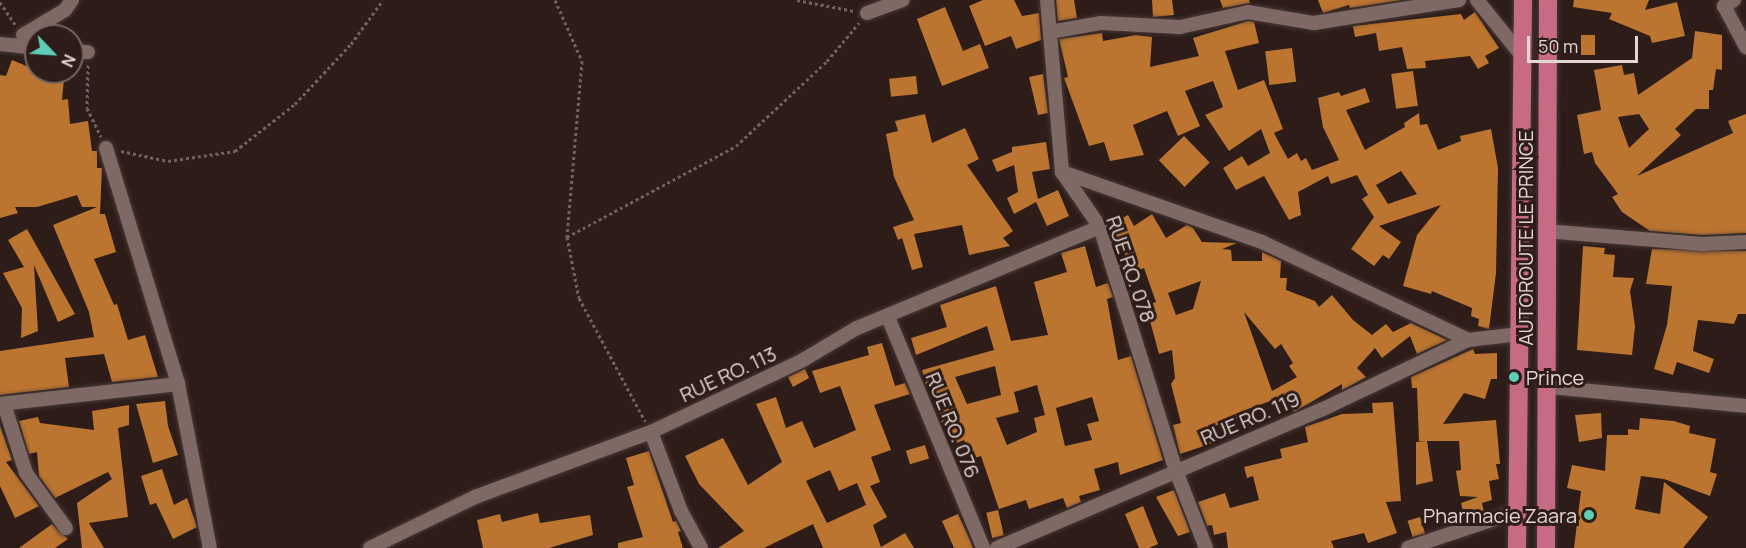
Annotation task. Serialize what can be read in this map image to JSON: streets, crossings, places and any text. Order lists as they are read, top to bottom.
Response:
{
  "streets": {
    "main road": ["AUTOROUTE LE PRINCE"],
    "street": [
      "RUE RO. 078",
      "RUE RO. 113",
      "RUE RO. 119",
      "RUE RO. 076"
    ]
  },
  "crossings": [
    ["AUTOROUTE LE PRINCE", "RUE RO. 119"],
    ["RUE RO. 078", "RUE RO. 113"],
    ["RUE RO. 078", "RUE RO. 119"],
    ["RUE RO. 113", "RUE RO. 076"]
  ],
  "places": ["Prince", "Pharmacie Zaara"],
  "scale_bar": "50 m",
  "north": "bottom right"
}
